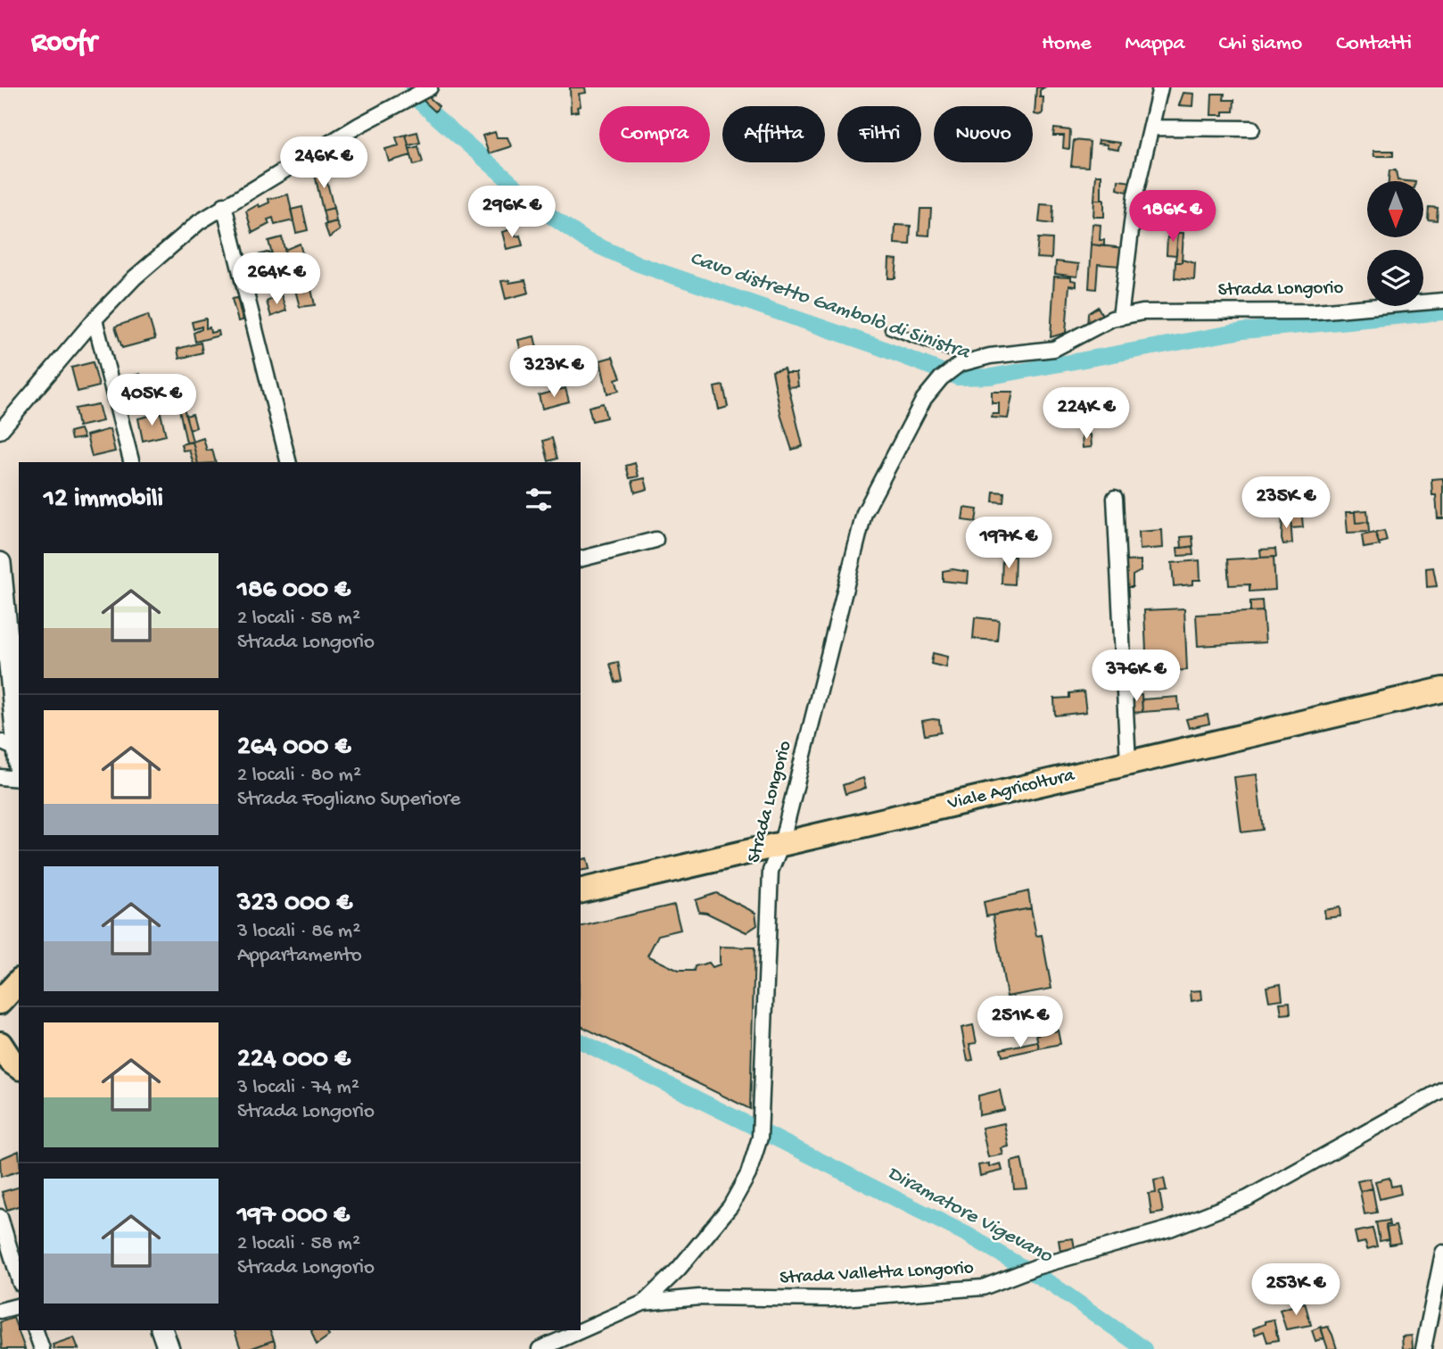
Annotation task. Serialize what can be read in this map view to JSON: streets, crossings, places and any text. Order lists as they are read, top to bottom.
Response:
{
  "streets": {
    "main road": ["Viale Agricoltura"],
    "street": ["Strada Longorio", "Strada Valletta Longorio"]
  },
  "crossings": [
    ["Strada Longorio", "Viale Agricoltura"],
    ["Strada Longorio", "Strada Valletta Longorio"]
  ],
  "water": ["Cavo distretto Gambolò di Sinistra", "Diramatore Vigevano"],
  "north": "bottom",
  "page": {
    "header": "Roofr",
    "nav": [
      "Home",
      "Mappa",
      "Chi siamo",
      "Contatti"
    ],
    "chip": [
      "Compra",
      "Affitta",
      "Filtri",
      "Nuovo"
    ],
    "price": [
      "246K €",
      "296K €",
      "186K €",
      "264K €",
      "323K €",
      "405K €",
      "224K €",
      "235K €",
      "197K €",
      "376K €",
      "251K €",
      "253K €"
    ],
    "heading": "12 immobili",
    "list": [
      {
        "name": "186 000 €",
        "note": "2 locali · 58 m² · Strada Longorio"
      },
      {
        "name": "264 000 €",
        "note": "2 locali · 80 m² · Strada Fogliano Superiore"
      },
      {
        "name": "323 000 €",
        "note": "3 locali · 86 m² · Appartamento"
      },
      {
        "name": "224 000 €",
        "note": "3 locali · 74 m² · Strada Longorio"
      },
      {
        "name": "197 000 €",
        "note": "2 locali · 58 m² · Strada Longorio"
      }
    ]
  }
}
